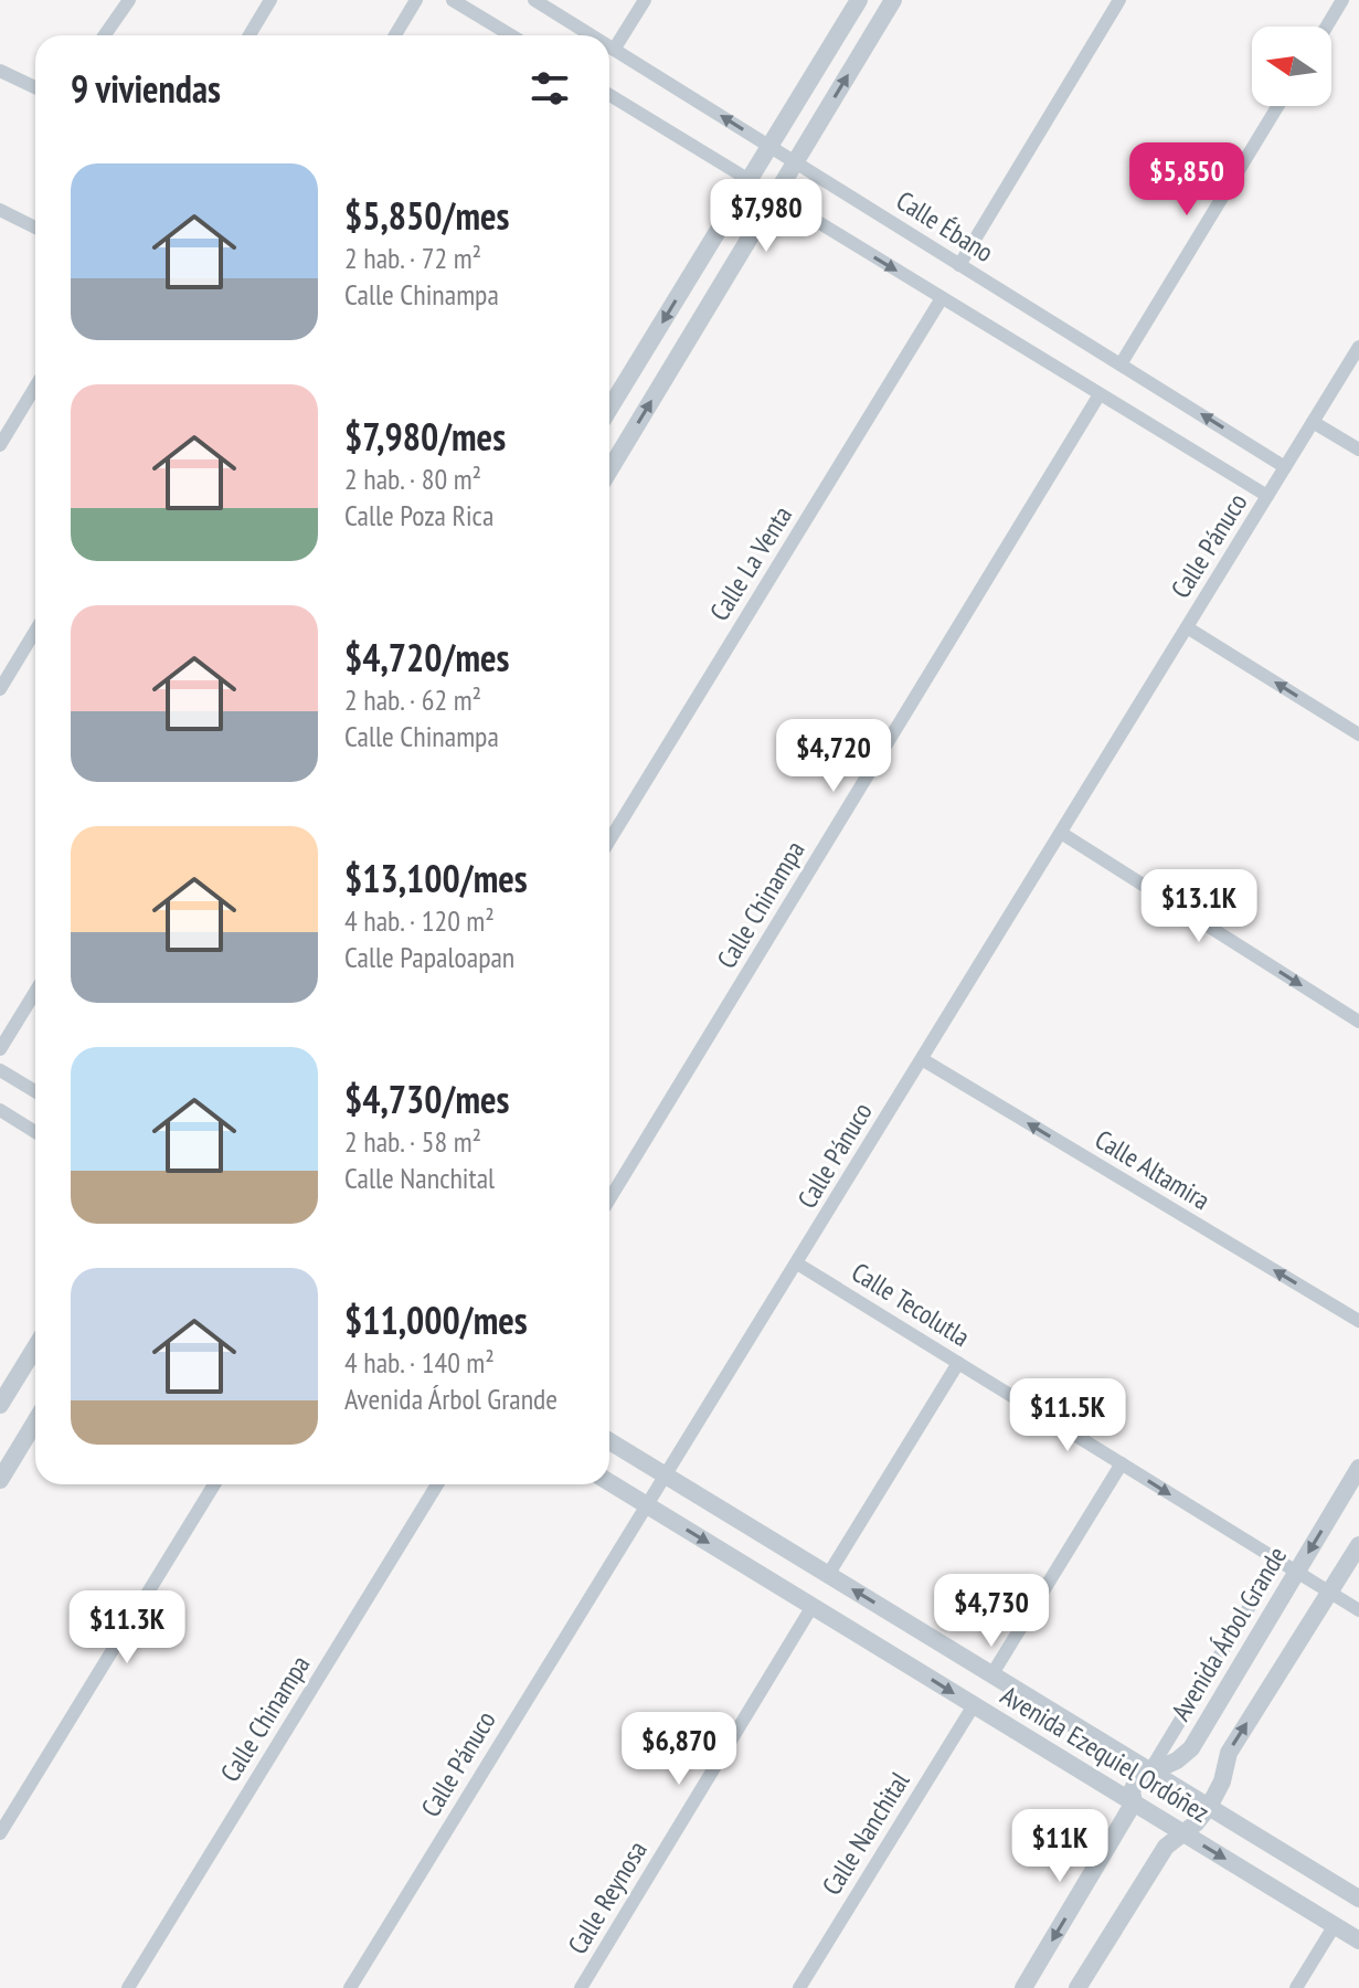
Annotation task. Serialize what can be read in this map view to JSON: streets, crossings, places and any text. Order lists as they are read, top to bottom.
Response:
{
  "streets": {
    "street": [
      "Calle Ébano",
      "Calle Pánuco",
      "Calle La Venta",
      "Calle Chinampa",
      "Calle Altamira",
      "Calle Tecolutla",
      "Avenida Árbol Grande",
      "Avenida Ezequiel Ordóñez",
      "Calle Nanchital",
      "Calle Reynosa"
    ]
  },
  "crossings": [
    ["Calle Ébano", "Calle Pánuco"],
    ["Calle Pánuco", "Calle Altamira"],
    ["Calle Pánuco", "Calle Tecolutla"],
    ["Calle Pánuco", "Avenida Ezequiel Ordóñez"],
    ["Calle Tecolutla", "Avenida Árbol Grande"],
    ["Avenida Árbol Grande", "Avenida Ezequiel Ordóñez"],
    ["Avenida Ezequiel Ordóñez", "Calle Nanchital"],
    ["Avenida Ezequiel Ordóñez", "Calle Reynosa"]
  ],
  "one_way": ["Calle Altamira"],
  "north": "left",
  "page": {
    "heading": "9 viviendas",
    "list": [
      {
        "name": "$5,850/mes",
        "note": "2 hab. · 72 m² · Calle Chinampa"
      },
      {
        "name": "$7,980/mes",
        "note": "2 hab. · 80 m² · Calle Poza Rica"
      },
      {
        "name": "$4,720/mes",
        "note": "2 hab. · 62 m² · Calle Chinampa"
      },
      {
        "name": "$13,100/mes",
        "note": "4 hab. · 120 m² · Calle Papaloapan"
      },
      {
        "name": "$4,730/mes",
        "note": "2 hab. · 58 m² · Calle Nanchital"
      },
      {
        "name": "$11,000/mes",
        "note": "4 hab. · 140 m² · Avenida Árbol Grande"
      }
    ],
    "price": [
      "$5,850",
      "$7,980",
      "$4,720",
      "$13.1K",
      "$11.5K",
      "$4,730",
      "$11.3K",
      "$6,870",
      "$11K"
    ]
  }
}
